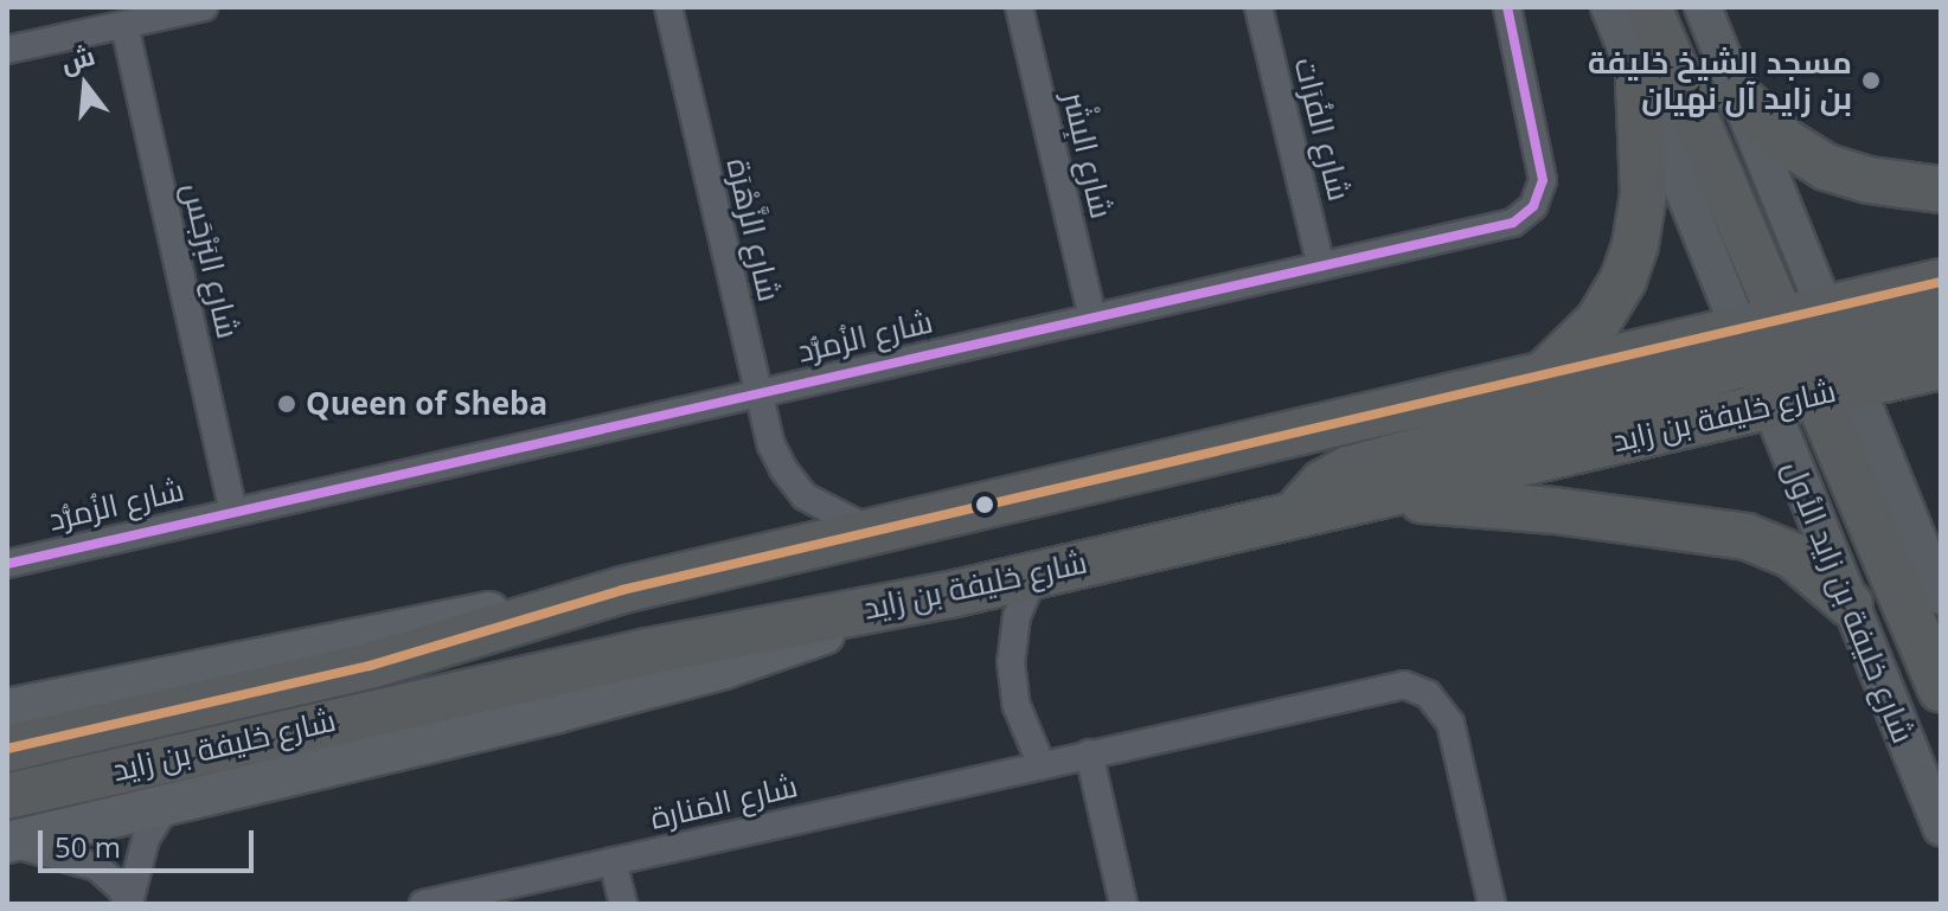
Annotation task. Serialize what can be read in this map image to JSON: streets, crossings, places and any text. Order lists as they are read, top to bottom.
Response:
{
  "streets": {
    "highway": ["شارع خليفة بن زايد"],
    "main road": ["شارع خليفة بن زايد الأول"],
    "street": [
      "شارع الفُرَات",
      "شارع البِشْر",
      "شارع الزَّهْرَة",
      "شارع البَرْجَس",
      "شارع الزُمرُّد",
      "شارع المَنارة"
    ]
  },
  "crossings": [
    ["شارع الفُرَات", "شارع الزُمرُّد"],
    ["شارع البِشْر", "شارع الزُمرُّد"],
    ["شارع الزَّهْرَة", "شارع الزُمرُّد"],
    ["شارع الزَّهْرَة", "شارع خليفة بن زايد"],
    ["شارع البَرْجَس", "شارع الزُمرُّد"],
    ["شارع خليفة بن زايد", "شارع خليفة بن زايد الأول"]
  ],
  "places": ["مسجد الشيخ خليفة بن زايد آل نهيان", "Queen of Sheba"],
  "scale_bar": "50 m",
  "north": "top"
}
